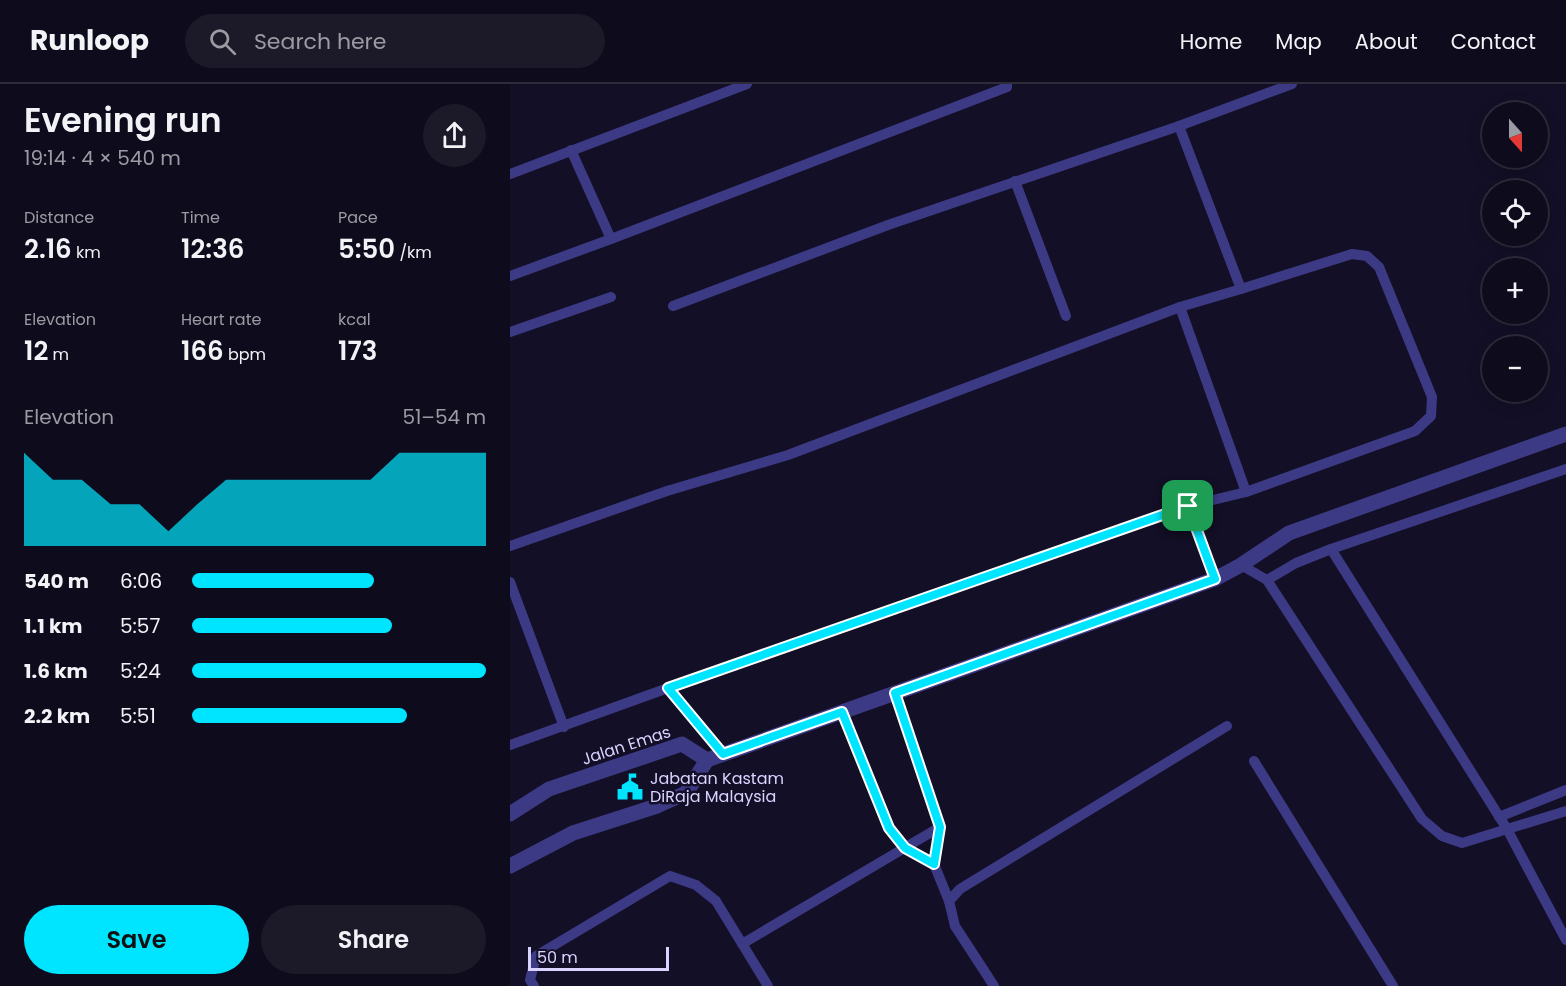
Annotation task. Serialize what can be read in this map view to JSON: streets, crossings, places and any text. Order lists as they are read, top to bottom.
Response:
{
  "streets": {
    "street": ["Jalan Emas"]
  },
  "places": {
    "public building": ["Jabatan Kastam DiRaja Malaysia"]
  },
  "scale_bar": "50 m",
  "north": "bottom",
  "page": {
    "header": "Runloop",
    "search": "Search here",
    "nav": [
      "Home",
      "Map",
      "About",
      "Contact"
    ],
    "heading": ["Evening run", "19:14 · 4 × 540 m"],
    "map_buttons": ["+", "−"],
    "stats": [
      ["Distance", "2.16 km"],
      ["Time", "12:36"],
      ["Pace", "5:50 /km"],
      ["Elevation", "12 m"],
      ["Heart rate", "166 bpm"],
      ["kcal", "173"]
    ],
    "chart": ["Elevation", "51–54 m"],
    "list": [
      {
        "name": "540 m",
        "note": "6:06"
      },
      {
        "name": "1.1 km",
        "note": "5:57"
      },
      {
        "name": "1.6 km",
        "note": "5:24"
      },
      {
        "name": "2.2 km",
        "note": "5:51"
      }
    ],
    "buttons": ["Save", "Share"],
    "scale": "50 m"
  }
}
